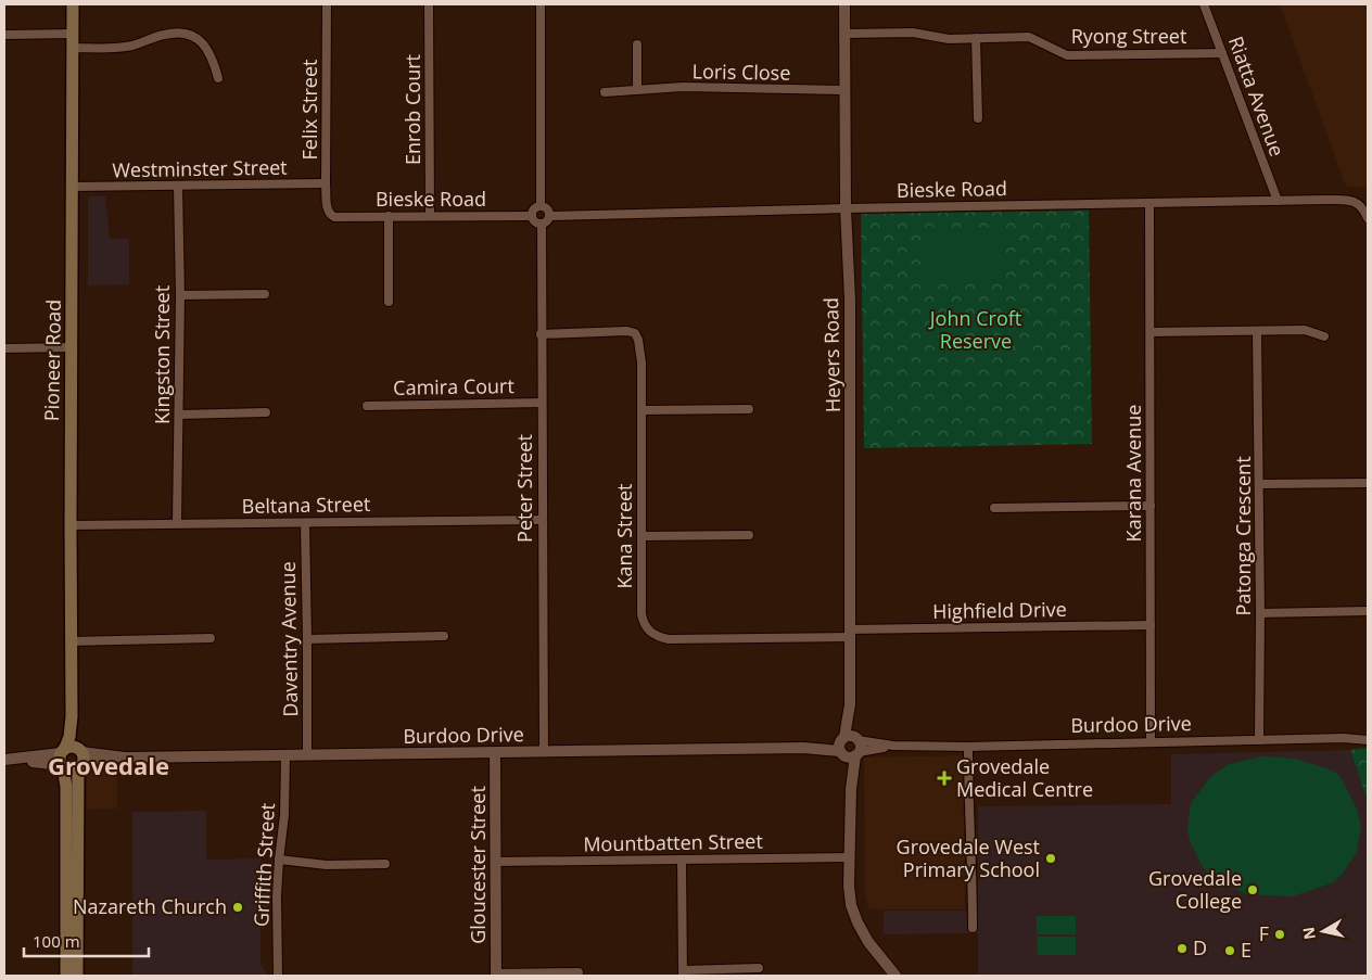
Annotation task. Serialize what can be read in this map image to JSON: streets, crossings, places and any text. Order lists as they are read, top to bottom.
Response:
{
  "streets": {
    "main road": ["Pioneer Road"],
    "street": [
      "Ryong Street",
      "Loris Close",
      "Riatta Avenue",
      "Felix Street",
      "Enrob Court",
      "Westminster Street",
      "Bieske Road",
      "Kingston Street",
      "Heyers Road",
      "Camira Court",
      "Karana Avenue",
      "Peter Street",
      "Beltana Street",
      "Kana Street",
      "Patonga Crescent",
      "Highfield Drive",
      "Daventry Avenue",
      "Burdoo Drive",
      "Mountbatten Street",
      "Griffith Street",
      "Gloucester Street"
    ]
  },
  "crossings": [
    ["Ryong Street", "Riatta Avenue"],
    ["Ryong Street", "Heyers Road"],
    ["Loris Close", "Heyers Road"],
    ["Riatta Avenue", "Bieske Road"],
    ["Felix Street", "Westminster Street"],
    ["Felix Street", "Bieske Road"],
    ["Enrob Court", "Bieske Road"],
    ["Westminster Street", "Kingston Street"],
    ["Westminster Street", "Pioneer Road"],
    ["Bieske Road", "Heyers Road"],
    ["Bieske Road", "Karana Avenue"],
    ["Bieske Road", "Peter Street"],
    ["Kingston Street", "Beltana Street"],
    ["Heyers Road", "Kana Street"],
    ["Heyers Road", "Highfield Drive"],
    ["Heyers Road", "Burdoo Drive"],
    ["Heyers Road", "Mountbatten Street"],
    ["Pioneer Road", "Beltana Street"],
    ["Pioneer Road", "Burdoo Drive"],
    ["Camira Court", "Peter Street"],
    ["Karana Avenue", "Highfield Drive"],
    ["Karana Avenue", "Burdoo Drive"],
    ["Peter Street", "Beltana Street"],
    ["Peter Street", "Kana Street"],
    ["Peter Street", "Burdoo Drive"],
    ["Beltana Street", "Daventry Avenue"],
    ["Kana Street", "Highfield Drive"],
    ["Patonga Crescent", "Burdoo Drive"],
    ["Daventry Avenue", "Burdoo Drive"],
    ["Burdoo Drive", "Griffith Street"],
    ["Burdoo Drive", "Gloucester Street"],
    ["Mountbatten Street", "Gloucester Street"]
  ],
  "districts": ["Grovedale"],
  "parks": ["John Croft Reserve"],
  "places": {
    "health": ["Grovedale Medical Centre"],
    "other": [
      "Grovedale West Primary School",
      "Grovedale College",
      "Nazareth Church",
      "F",
      "D",
      "E"
    ]
  },
  "scale_bar": "100 m",
  "north": "left"
}
